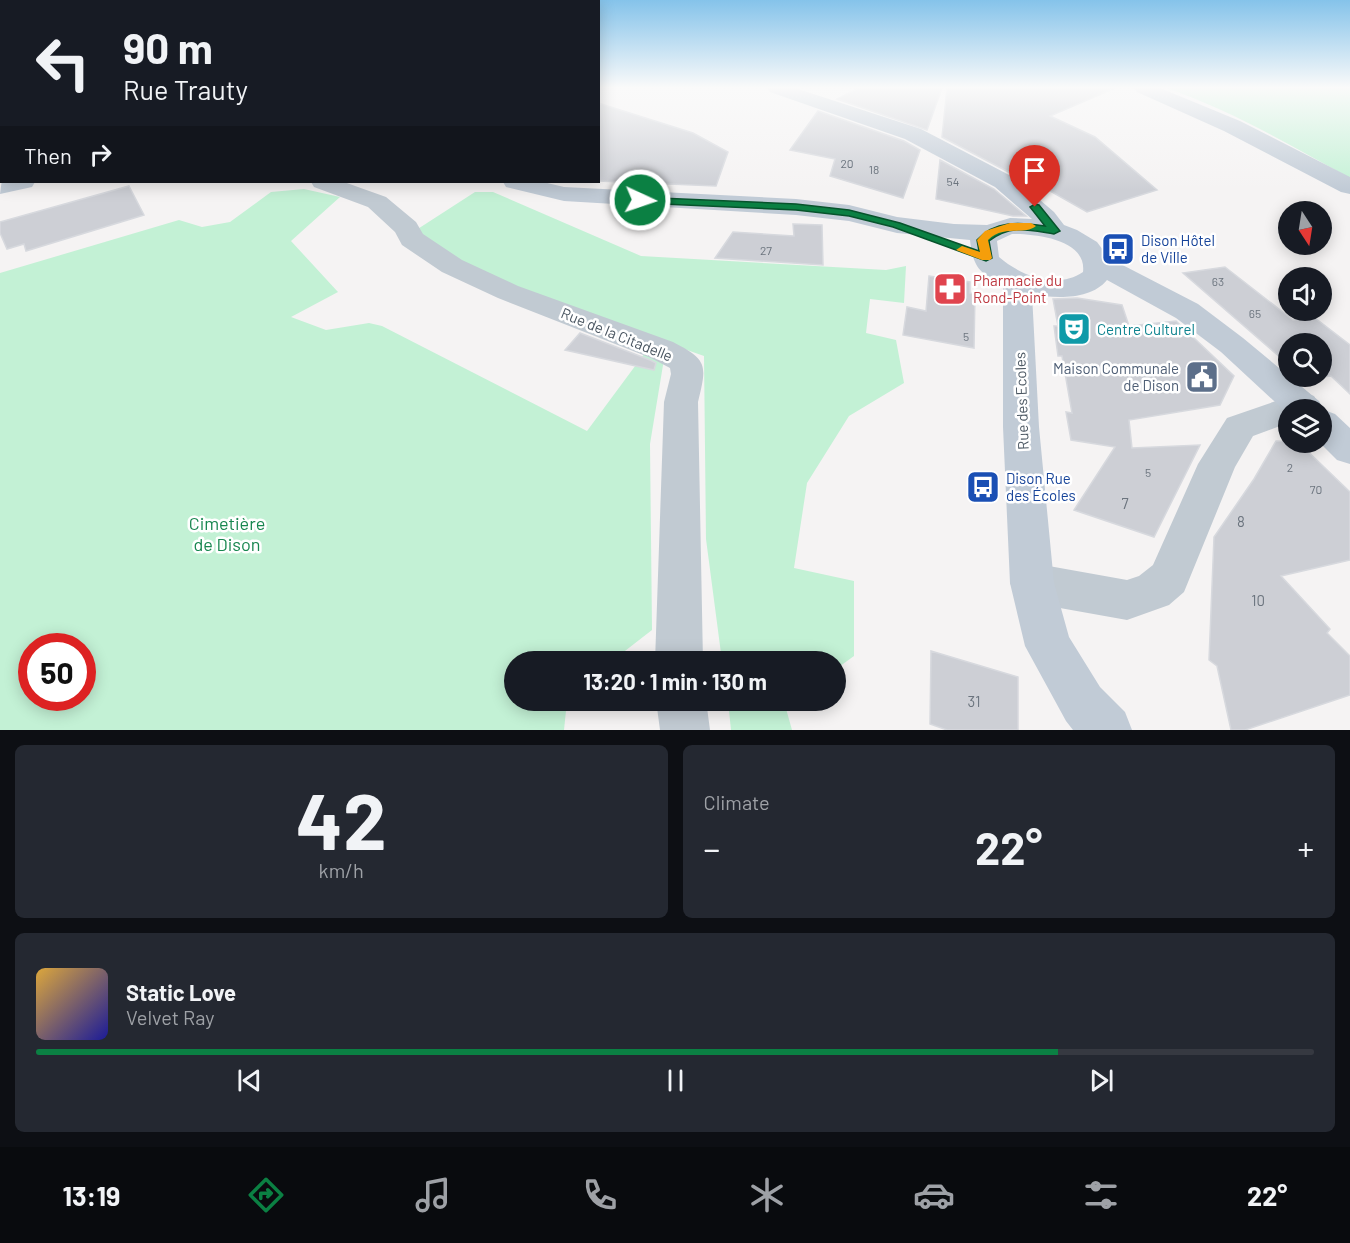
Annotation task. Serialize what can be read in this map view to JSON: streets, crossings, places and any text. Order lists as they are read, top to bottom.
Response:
{
  "streets": {
    "main road": ["Rue des Ecoles"],
    "street": ["Rue de la Citadelle"]
  },
  "parks": ["Cimetière de Dison"],
  "places": {
    "bus stop": ["Dison Hôtel de Ville", "Dison Rue des Écoles"],
    "pharmacy": ["Pharmacie du Rond-Point"],
    "theatre": ["Centre Culturel"],
    "public building": ["Maison Communale de Dison"]
  },
  "house_numbers": [
    "20",
    "18",
    "54",
    "27",
    "63",
    "65",
    "5",
    "2",
    "5",
    "70",
    "7",
    "8",
    "10",
    "31"
  ],
  "north": "bottom",
  "page": {
    "turn": ["90 m", "Rue Trauty"],
    "then": "Then",
    "limit": "50",
    "trip": "13:20 · 1 min · 130 m",
    "tile": [
      ["42", "km/h"],
      "Climate"
    ],
    "heat": ["−", "22°", "+"],
    "song": ["Static Love", "Velvet Ray"],
    "tabs": ["13:19", "22°"]
  }
}
